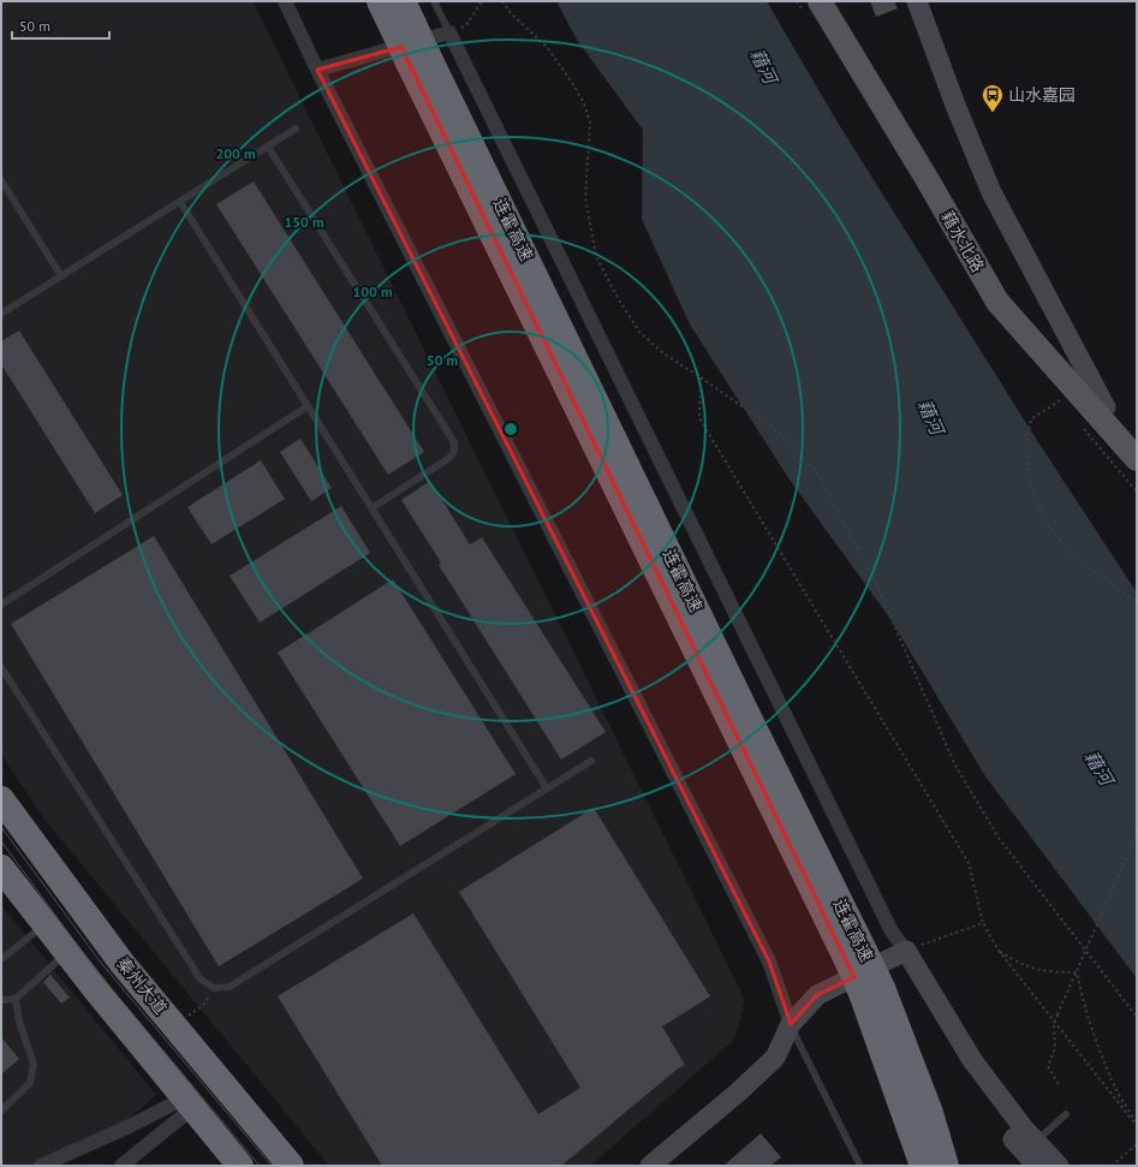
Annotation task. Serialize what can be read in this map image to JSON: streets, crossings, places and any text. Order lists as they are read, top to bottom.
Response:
{
  "streets": {
    "highway": ["连霍高速", "秦州大道"],
    "main road": ["藉水北路"]
  },
  "water": ["藉河"],
  "places": {
    "bus stop": ["山水嘉园"]
  },
  "scale_bar": "50 m",
  "rings": [
    "200 m",
    "150 m",
    "100 m",
    "50 m"
  ]
}
